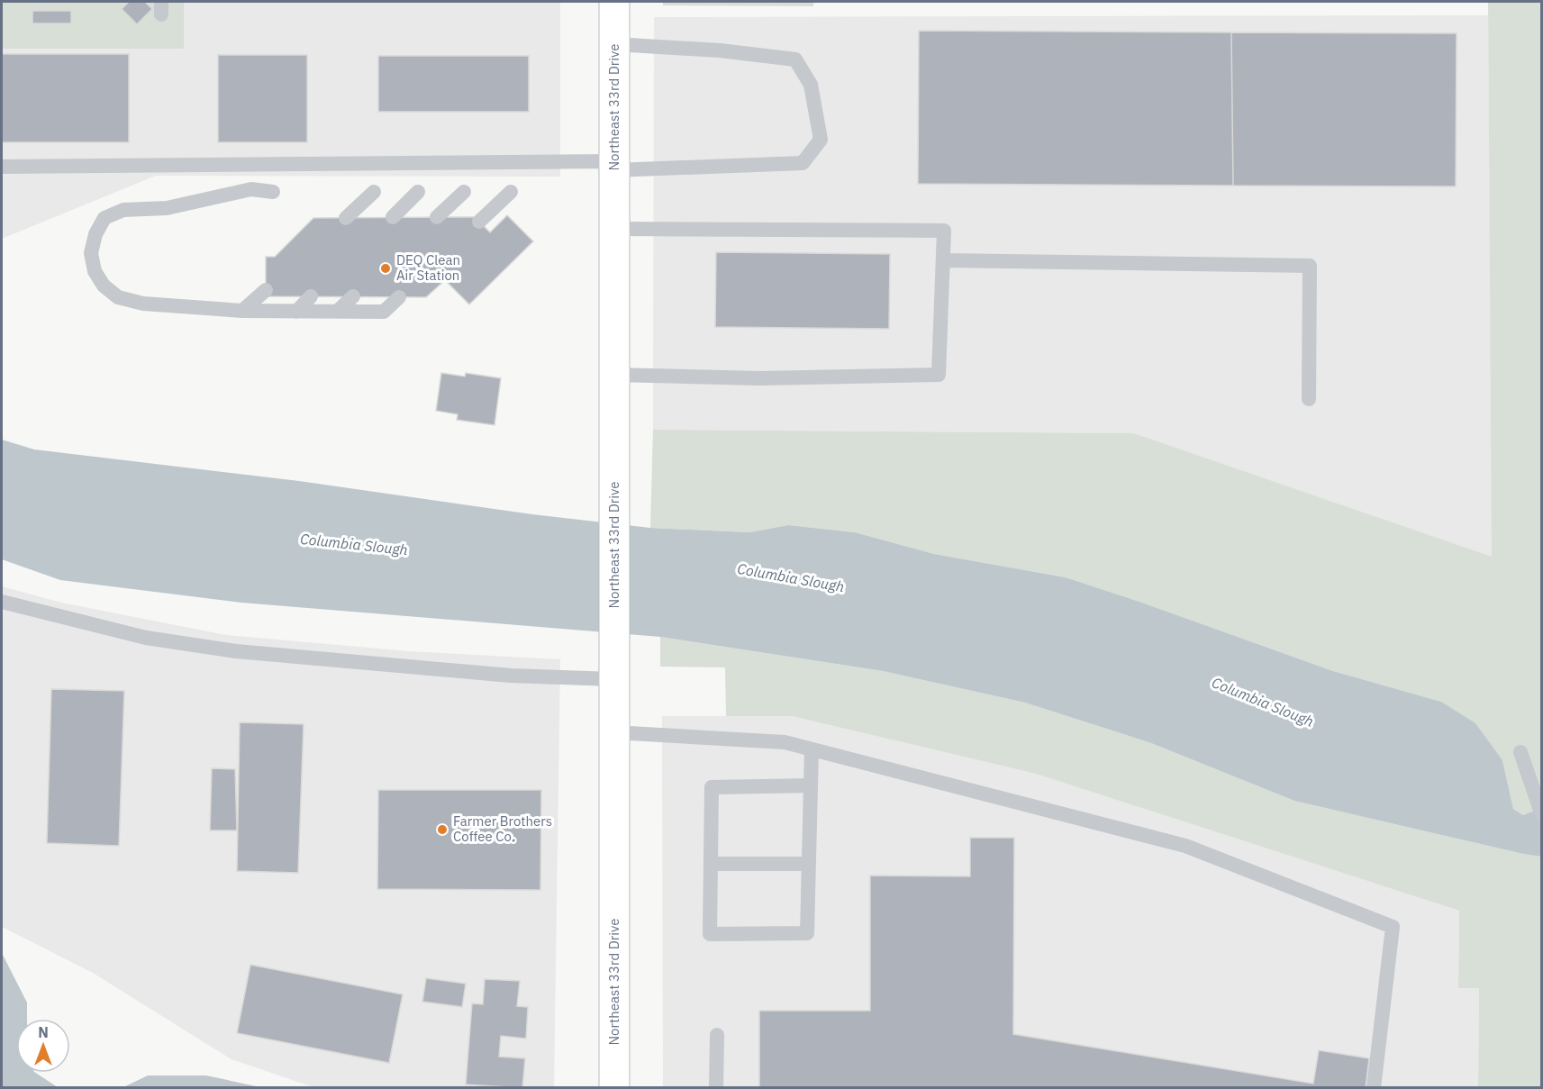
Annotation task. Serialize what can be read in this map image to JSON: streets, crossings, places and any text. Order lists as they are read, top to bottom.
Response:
{
  "streets": {
    "main road": ["Northeast 33rd Drive"]
  },
  "water": ["Columbia Slough"],
  "places": ["DEQ Clean Air Station", "Farmer Brothers Coffee Co."],
  "north": "top"
}
